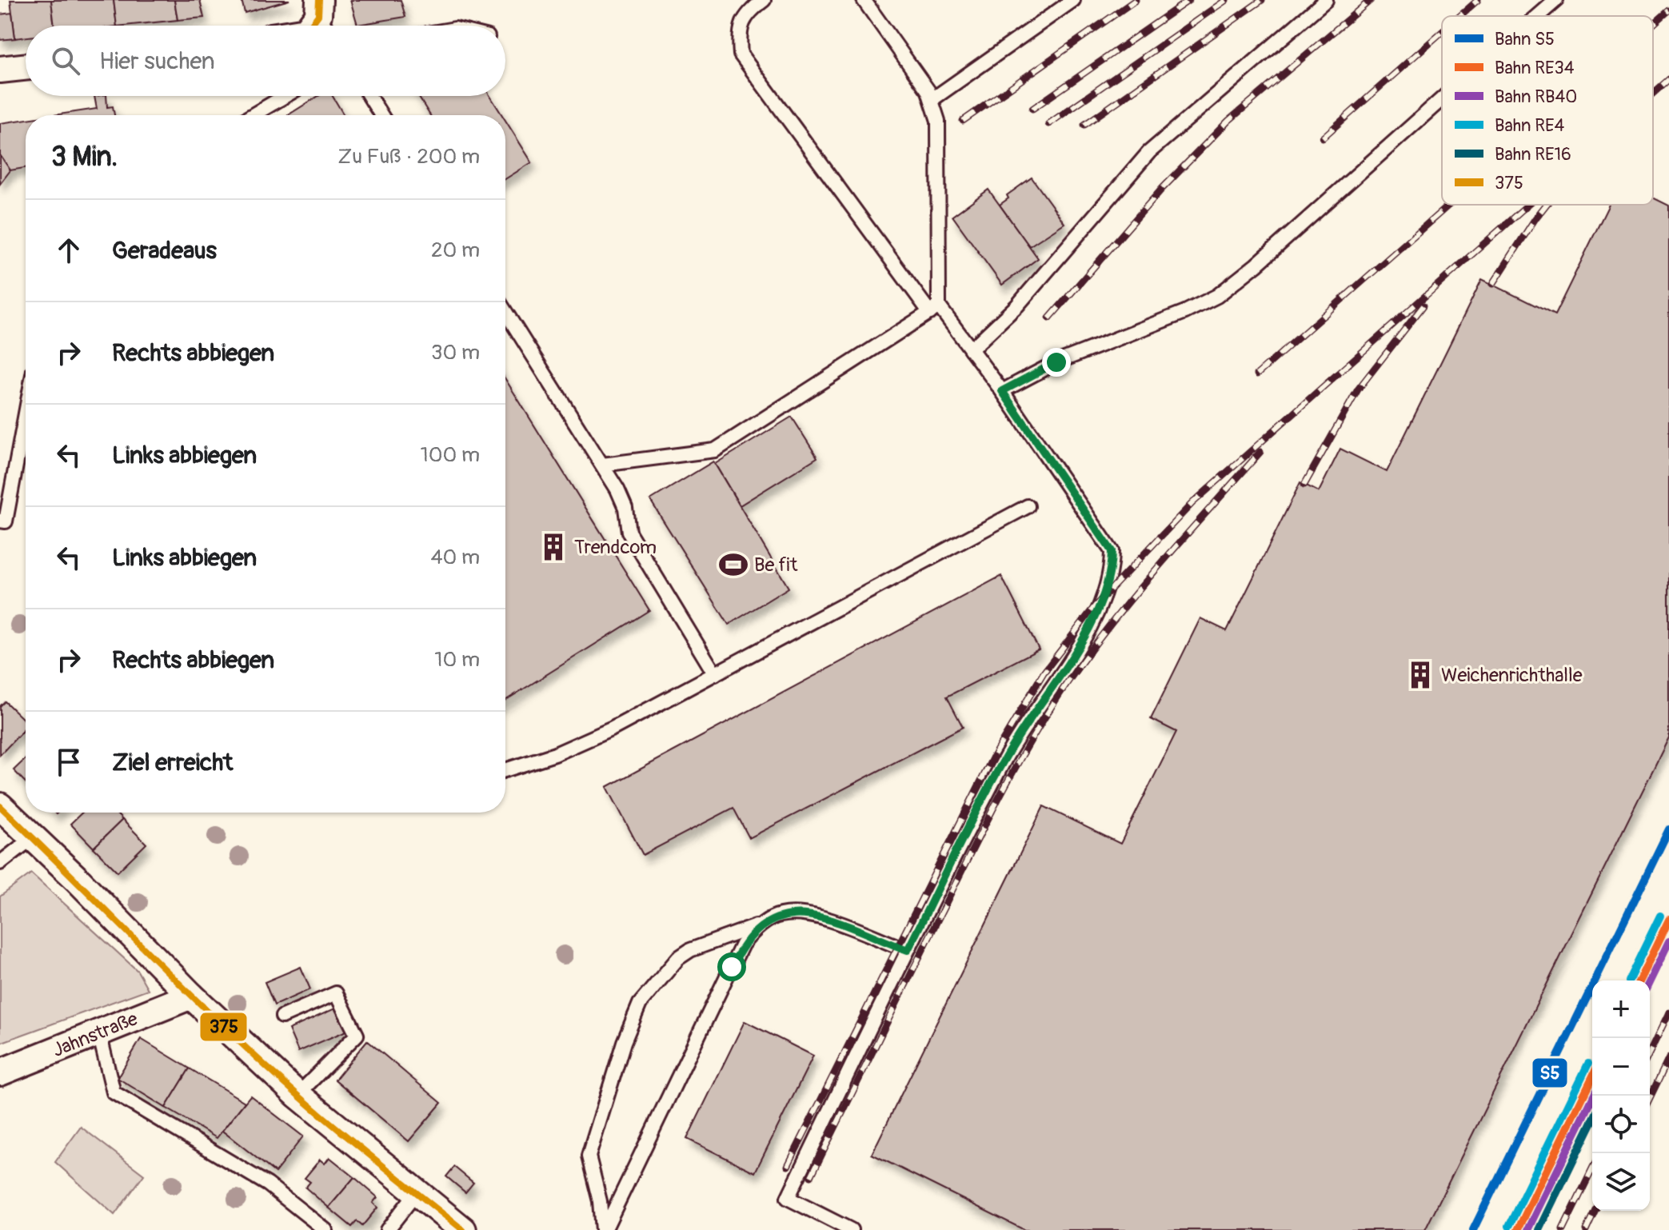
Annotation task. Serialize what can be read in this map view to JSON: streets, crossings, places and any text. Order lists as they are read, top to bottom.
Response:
{
  "streets": {
    "street": ["Jahnstraße"]
  },
  "places": {
    "building": ["Trendcom", "Weichenrichthalle"],
    "sports": ["Be fit"]
  },
  "lines": [
    "transit line 375",
    "rail line S5",
    "rail line RE4",
    "rail line RE34",
    "rail line RB40",
    "rail line RE16"
  ],
  "legend": [
    "Bahn S5",
    "Bahn RE34",
    "Bahn RB40",
    "Bahn RE4",
    "Bahn RE16",
    "375"
  ],
  "page": {
    "search": "Hier suchen",
    "heading": ["3 Min.", "Zu Fuß · 200 m"],
    "list": [
      ["Geradeaus", "20 m"],
      ["Rechts abbiegen", "30 m"],
      ["Links abbiegen", "100 m"],
      ["Links abbiegen", "40 m"],
      ["Rechts abbiegen", "10 m"],
      "Ziel erreicht"
    ],
    "map_buttons": ["+", "−"]
  }
}
